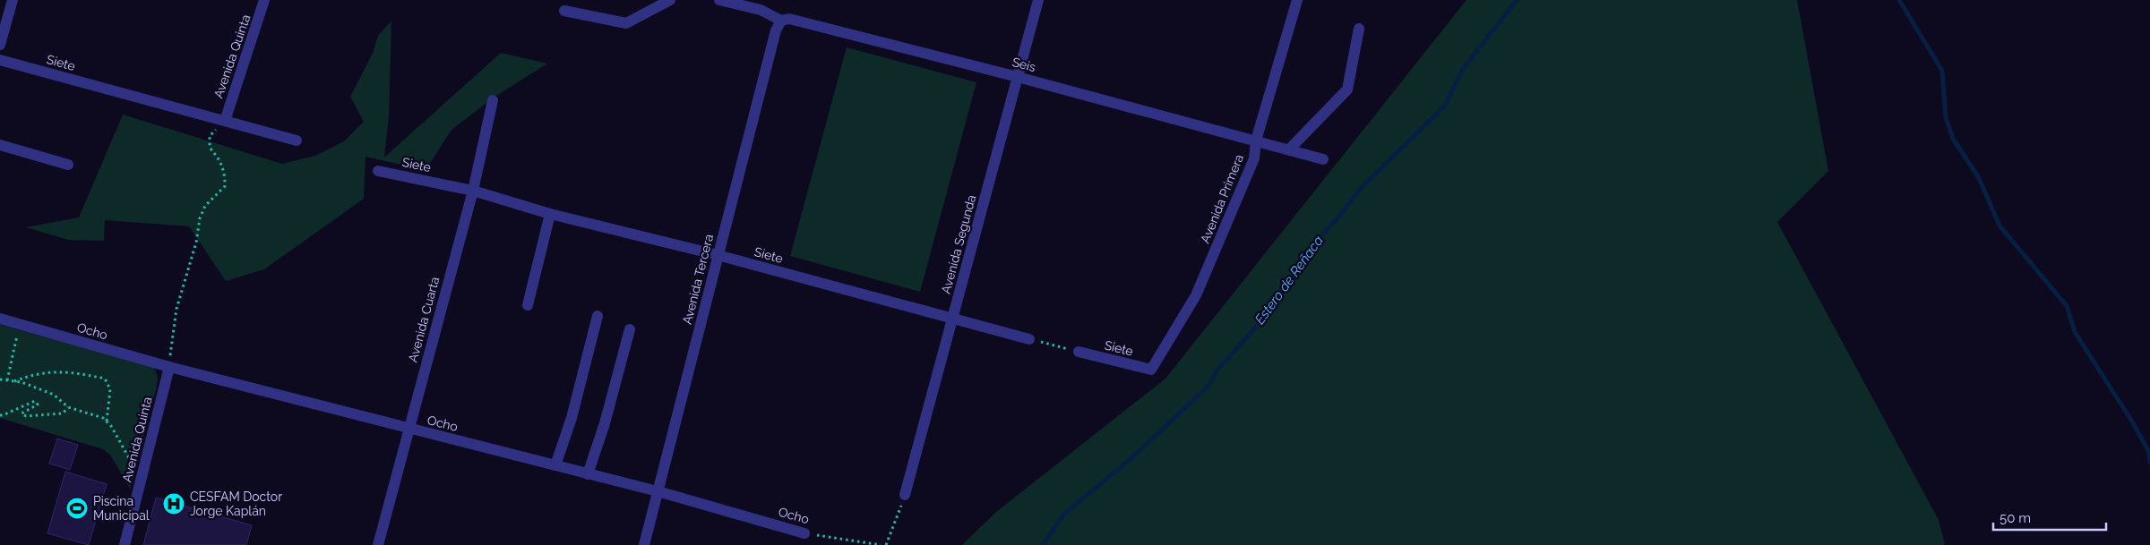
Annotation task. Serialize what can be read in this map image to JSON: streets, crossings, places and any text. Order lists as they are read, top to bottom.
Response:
{
  "streets": {
    "street": [
      "Avenida Quinta",
      "Siete",
      "Seis",
      "Avenida Primera",
      "Avenida Segunda",
      "Avenida Tercera",
      "Avenida Cuarta",
      "Ocho"
    ]
  },
  "crossings": [
    ["Avenida Quinta", "Siete"],
    ["Avenida Quinta", "Ocho"],
    ["Siete", "Avenida Primera"],
    ["Siete", "Avenida Segunda"],
    ["Siete", "Avenida Tercera"],
    ["Siete", "Avenida Cuarta"],
    ["Seis", "Avenida Primera"],
    ["Seis", "Avenida Segunda"],
    ["Seis", "Avenida Tercera"],
    ["Avenida Tercera", "Ocho"],
    ["Avenida Cuarta", "Ocho"]
  ],
  "water": ["Estero de Reñaca"],
  "places": {
    "hospital": ["CESFAM Doctor Jorge Kaplán"],
    "sports": ["Piscina Municipal"]
  },
  "scale_bar": "50 m"
}
